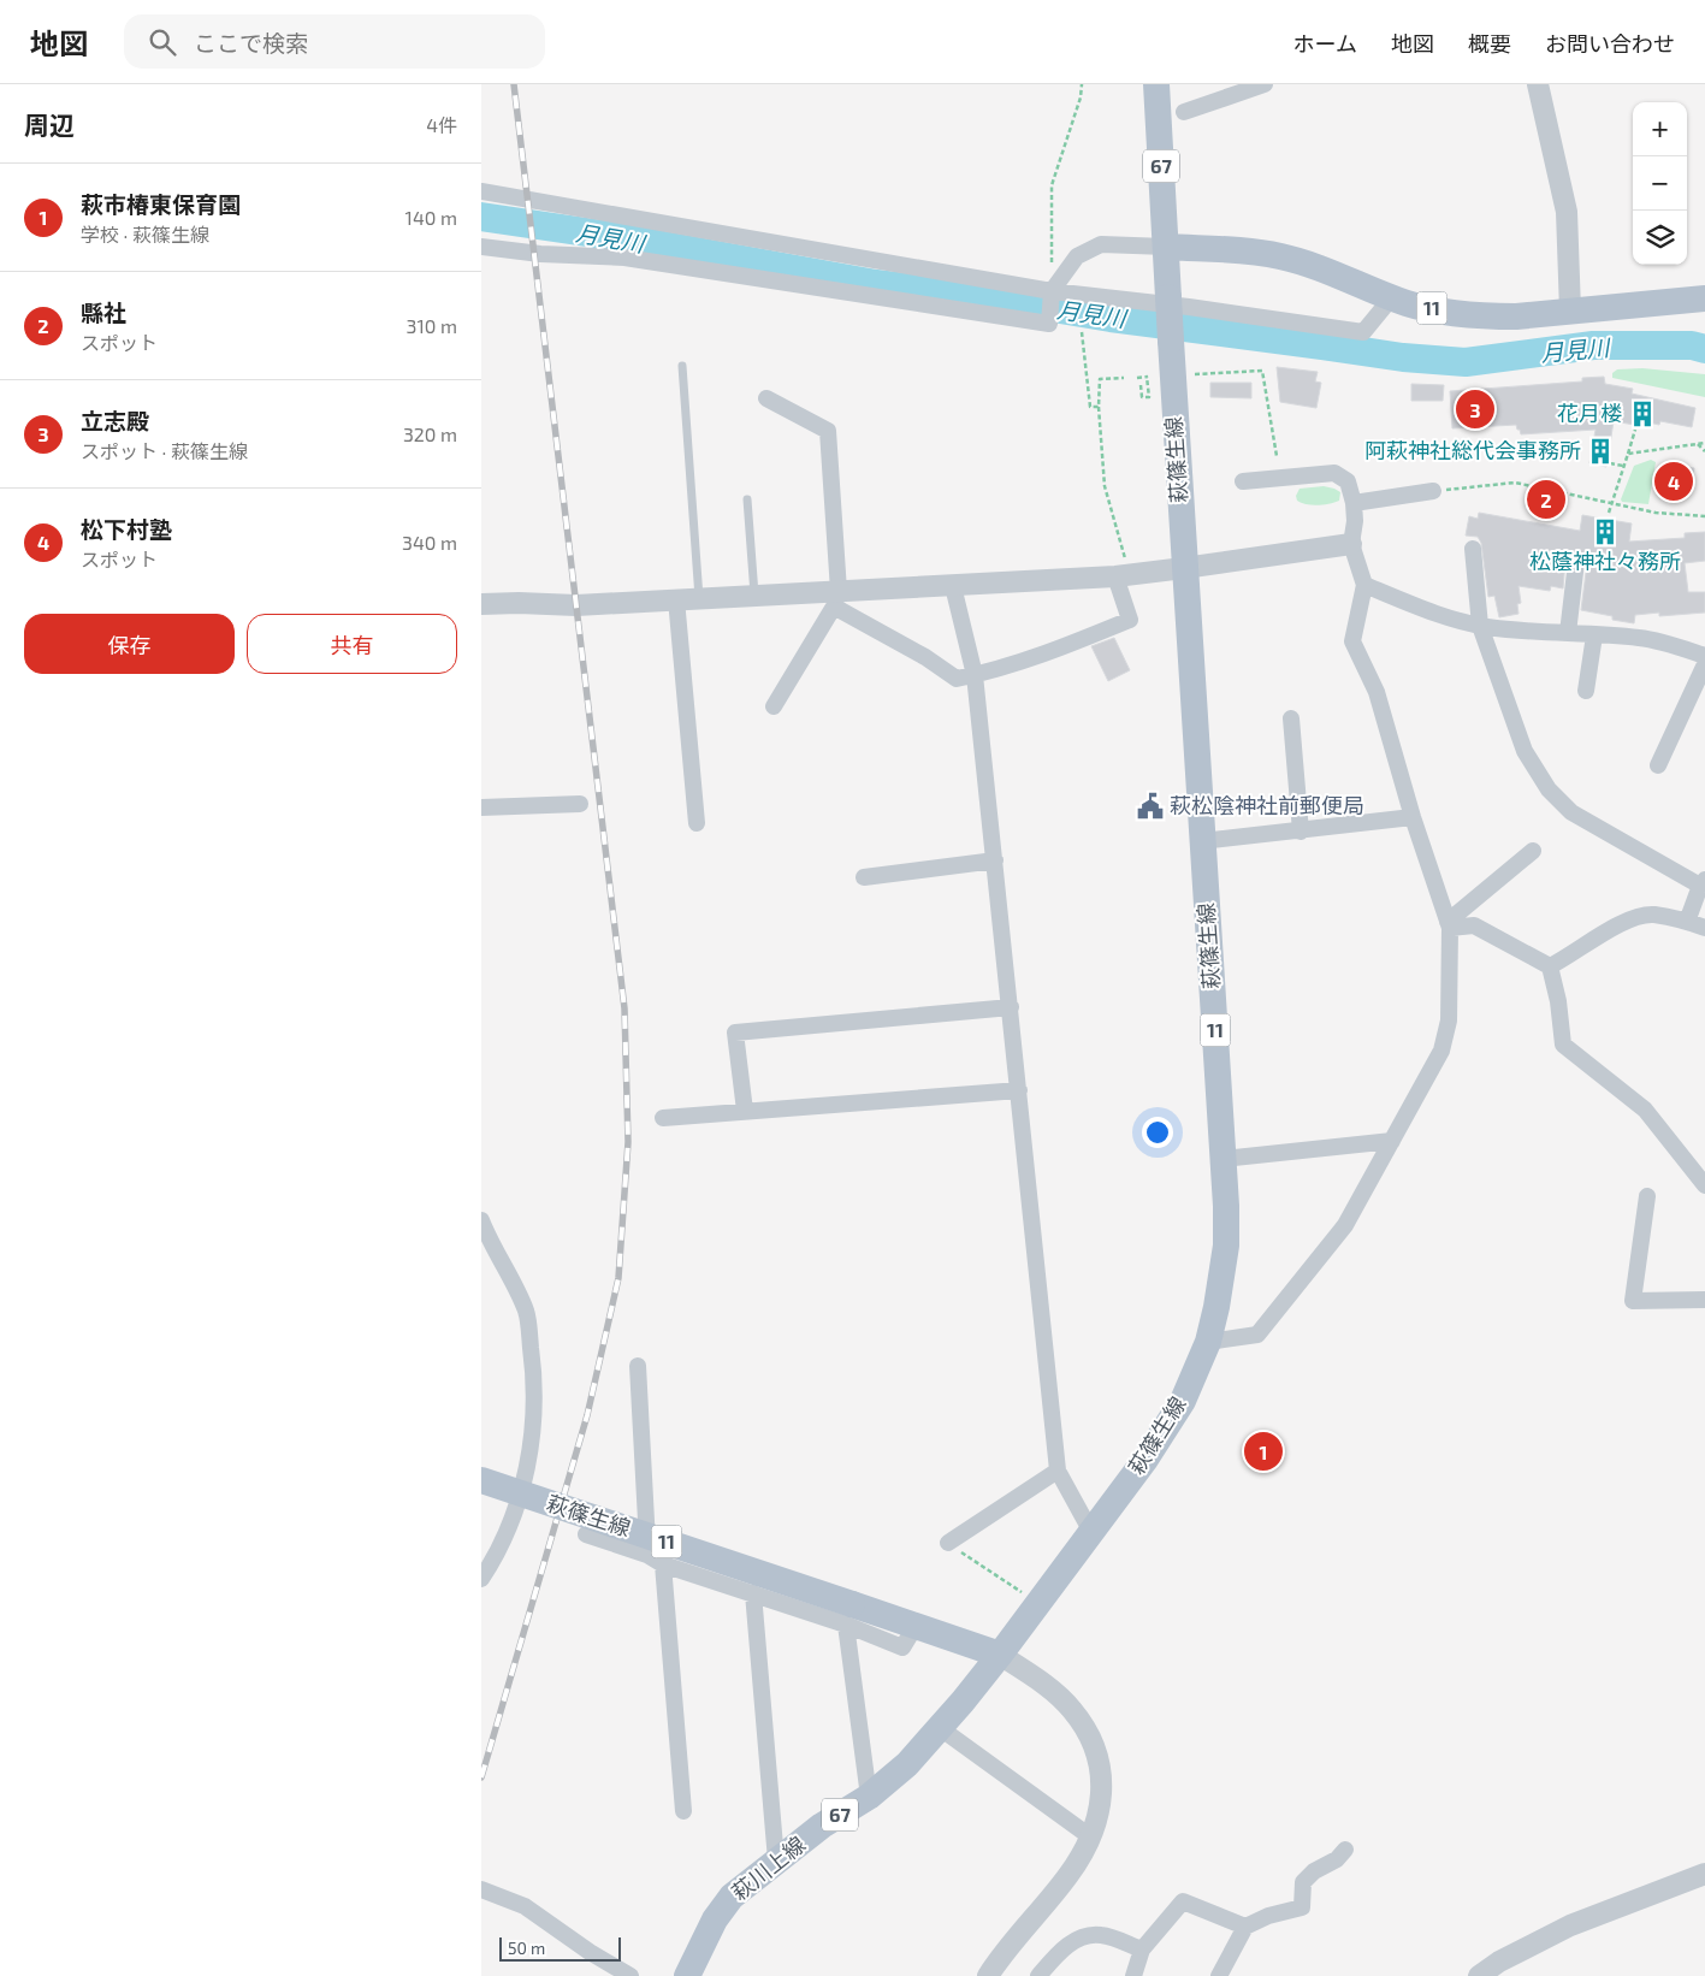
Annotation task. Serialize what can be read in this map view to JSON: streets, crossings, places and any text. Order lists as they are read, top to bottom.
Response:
{
  "streets": {
    "main road": [
      "67",
      "11",
      "萩篠生線",
      "萩川上線"
    ]
  },
  "crossings": [
    ["67", "11"],
    ["67", "萩篠生線"],
    ["11", "萩篠生線"],
    ["萩篠生線", "萩川上線"]
  ],
  "water": ["月見川"],
  "places": {
    "building": ["花月楼", "阿萩神社総代会事務所", "松蔭神社々務所"],
    "public building": ["萩松陰神社前郵便局"]
  },
  "scale_bar": "50 m",
  "page": {
    "header": "地図",
    "search": "ここで検索",
    "nav": [
      "ホーム",
      "地図",
      "概要",
      "お問い合わせ"
    ],
    "heading": ["周辺", "4件"],
    "map_buttons": ["+", "−"],
    "list": [
      {
        "mark": "1",
        "name": "萩市椿東保育園",
        "note": "学校 · 萩篠生線",
        "value": "140 m"
      },
      {
        "mark": "2",
        "name": "縣社",
        "note": "スポット",
        "value": "310 m"
      },
      {
        "mark": "3",
        "name": "立志殿",
        "note": "スポット · 萩篠生線",
        "value": "320 m"
      },
      {
        "mark": "4",
        "name": "松下村塾",
        "note": "スポット",
        "value": "340 m"
      }
    ],
    "pins": [
      "3",
      "4",
      "2",
      "1"
    ],
    "buttons": ["保存", "共有"],
    "scale": "50 m"
  }
}
